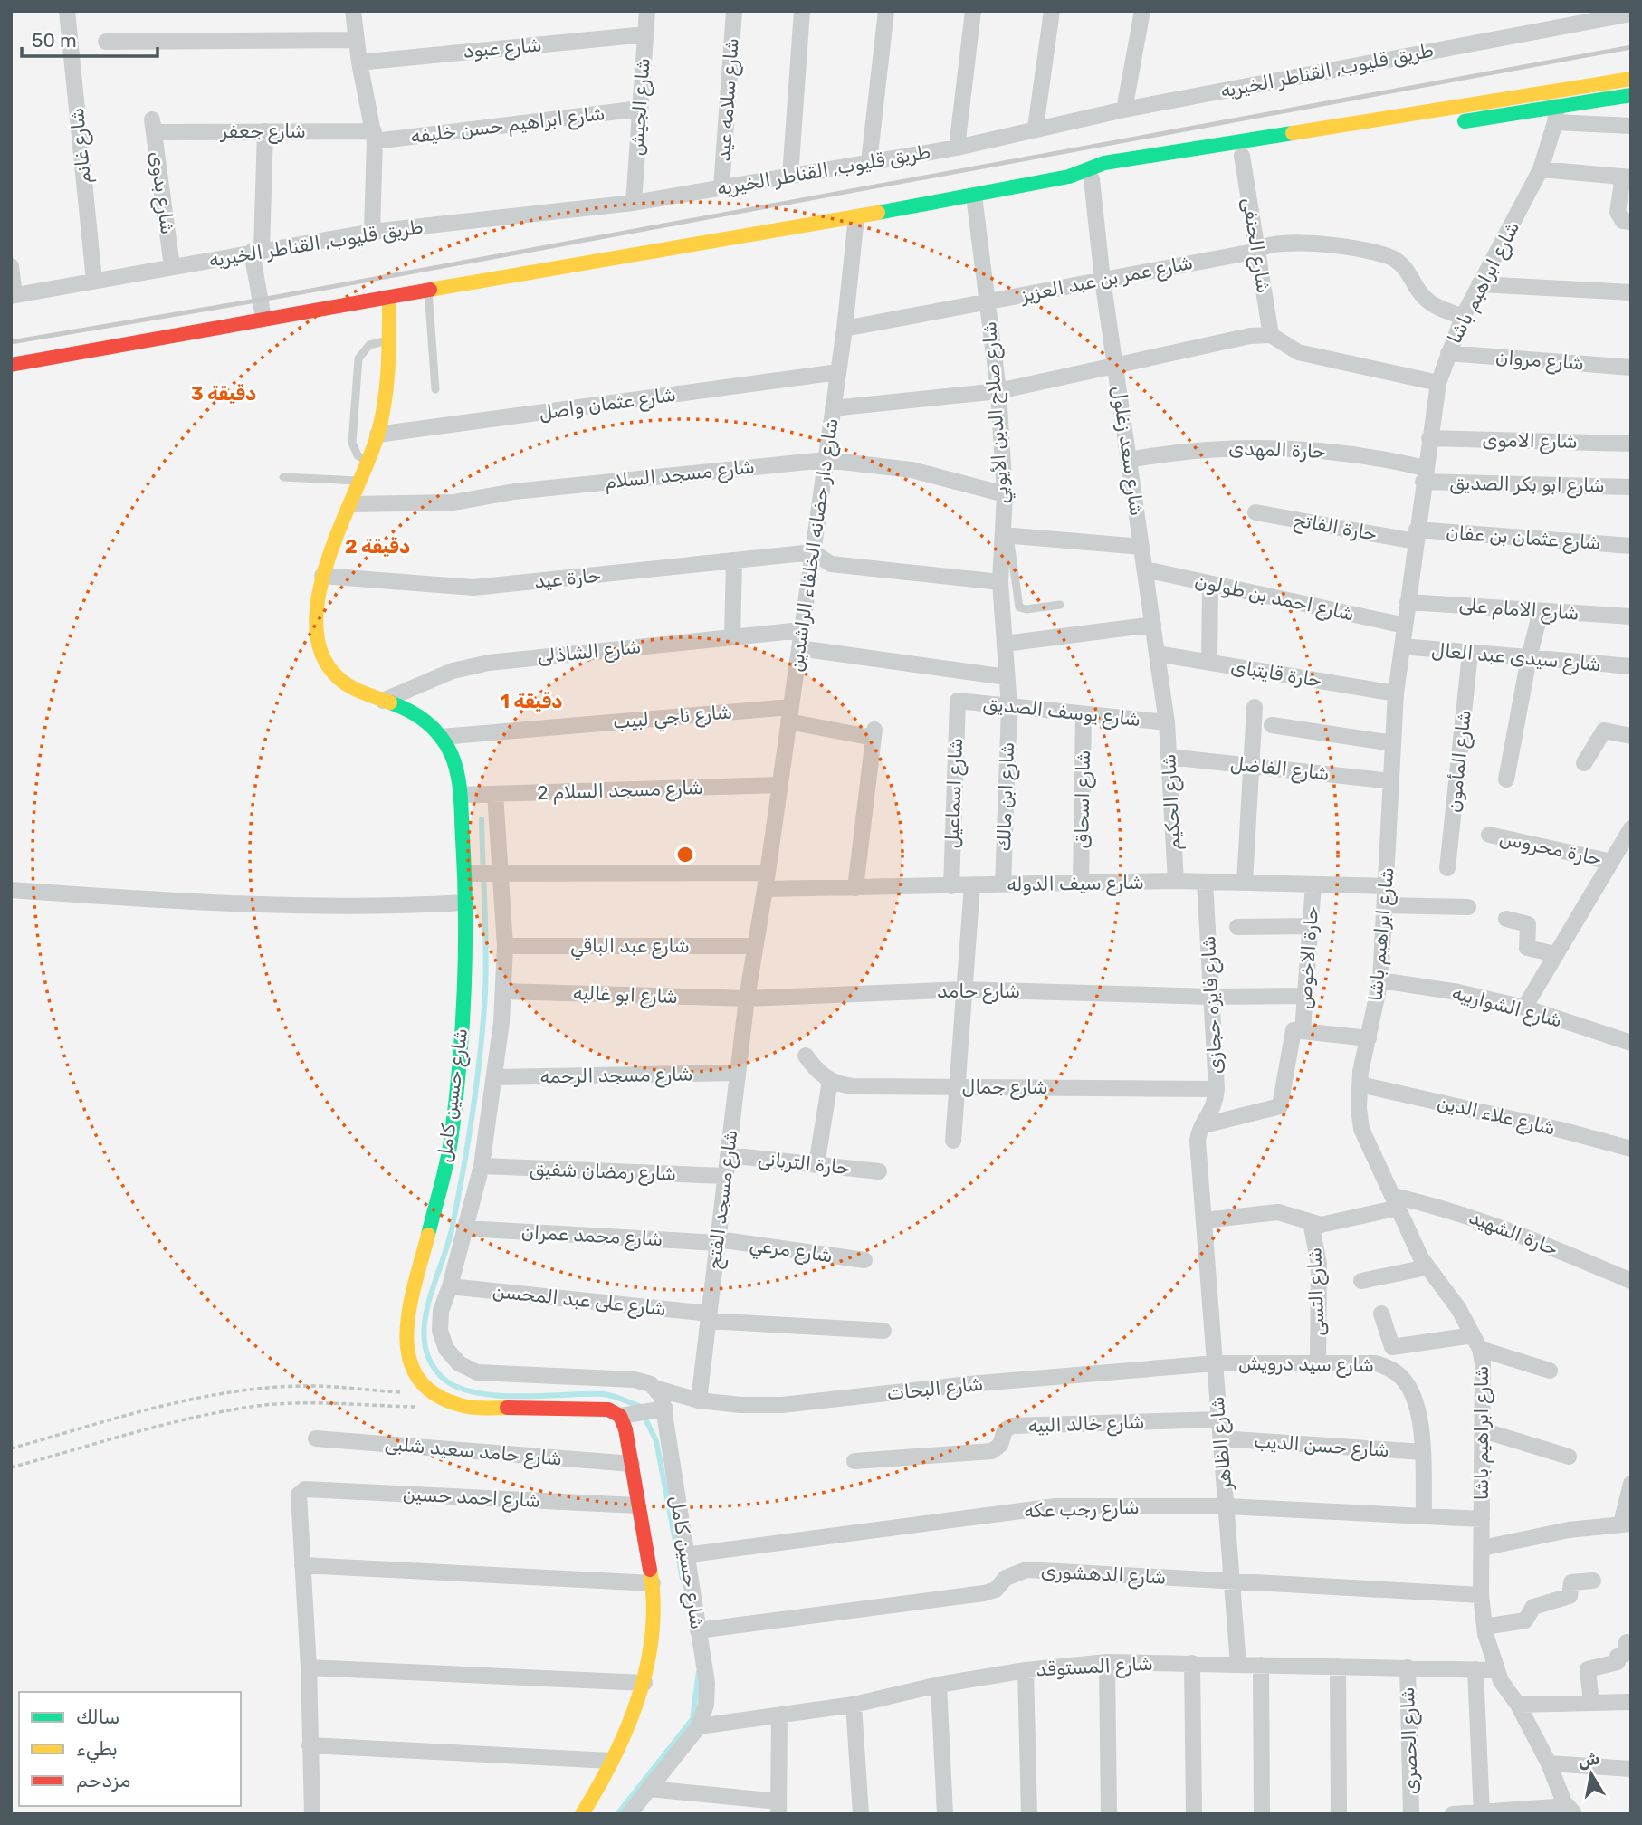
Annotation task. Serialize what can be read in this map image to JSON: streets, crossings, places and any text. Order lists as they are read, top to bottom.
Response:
{
  "streets": {
    "main road": ["شارع حسين كامل"],
    "street": [
      "شارع عبود",
      "طريق قليوب, القناطر الخيريه",
      "شارع سلامه عيد",
      "شارع الجيش",
      "شارع ابراهيم حسن خليفه",
      "شارع جعفر",
      "شارع غانم",
      "شارع بدوى",
      "شارع الحنفى",
      "شارع عمر بن عبد العزيز",
      "شارع ابراهيم باشا",
      "شارع مروان",
      "شارع عثمان واصل",
      "شارع صلاح الدين الأيوبي",
      "شارع الاموى",
      "حارة المهدى",
      "شارع سعد زغلول",
      "شارع مسجد السلام",
      "شارع ابو بكر الصديق",
      "حارة الفاتح",
      "شارع عثمان بن عفان",
      "شارع دار حضانه الخلفاء الراشدين",
      "حارة عيد",
      "شارع احمد بن طولون",
      "شارع الامام على",
      "شارع الشاذلى",
      "شارع سيدى عبد العال",
      "حارة قايتباى",
      "شارع يوسف الصديق",
      "شارع ناجي لبيب",
      "شارع المأمون",
      "شارع الفاضل",
      "شارع مسجد السلام 2",
      "شارع اسماعيل",
      "شارع ابن مالك",
      "شارع اسحاق",
      "شارع الحكيم",
      "حارة محروس",
      "شارع سيف الدوله",
      "شارع عبد الباقي",
      "حارة الاخوص",
      "شارع حامد",
      "شارع ابو غاليه",
      "شارع فايزه حجازى",
      "شارع الشواربيه",
      "شارع مسجد الرحمه",
      "شارع جمال",
      "شارع علاء الدين",
      "حارة التربانى",
      "شارع رمضان شفيق",
      "شارع مسجد الفتح",
      "حارة الشهيد",
      "شارع محمد عمران",
      "شارع مرعي",
      "شارع التسى",
      "شارع على عبد المحسن",
      "شارع سيد درويش",
      "شارع البحات",
      "شارع خالد البيه",
      "شارع الظاهر",
      "شارع حسن الديب",
      "شارع حامد سعيد شلبى",
      "شارع احمد حسين",
      "شارع رجب عكه",
      "شارع الدهشورى",
      "شارع المستوقد",
      "شارع الحصرى"
    ]
  },
  "crossings": [
    ["شارع عبود", "شارع الجيش"],
    ["طريق قليوب, القناطر الخيريه", "شارع سلامه عيد"],
    ["طريق قليوب, القناطر الخيريه", "شارع الجيش"],
    ["طريق قليوب, القناطر الخيريه", "شارع غانم"],
    ["طريق قليوب, القناطر الخيريه", "شارع بدوى"],
    ["شارع الجيش", "شارع ابراهيم حسن خليفه"],
    ["شارع ابراهيم حسن خليفه", "شارع جعفر"],
    ["شارع جعفر", "شارع بدوى"],
    ["شارع الحنفى", "شارع عمر بن عبد العزيز"],
    ["شارع عمر بن عبد العزيز", "شارع ابراهيم باشا"],
    ["شارع عمر بن عبد العزيز", "شارع صلاح الدين الأيوبي"],
    ["شارع عمر بن عبد العزيز", "شارع سعد زغلول"],
    ["شارع عمر بن عبد العزيز", "شارع دار حضانه الخلفاء الراشدين"],
    ["شارع ابراهيم باشا", "شارع مروان"],
    ["شارع ابراهيم باشا", "شارع الاموى"],
    ["شارع ابراهيم باشا", "حارة المهدى"],
    ["شارع ابراهيم باشا", "شارع ابو بكر الصديق"],
    ["شارع ابراهيم باشا", "حارة الفاتح"],
    ["شارع ابراهيم باشا", "شارع عثمان بن عفان"],
    ["شارع ابراهيم باشا", "شارع احمد بن طولون"],
    ["شارع ابراهيم باشا", "شارع الامام على"],
    ["شارع ابراهيم باشا", "شارع سيدى عبد العال"],
    ["شارع ابراهيم باشا", "حارة قايتباى"],
    ["شارع ابراهيم باشا", "شارع الفاضل"],
    ["شارع ابراهيم باشا", "شارع سيف الدوله"],
    ["شارع ابراهيم باشا", "شارع الشواربيه"],
    ["شارع ابراهيم باشا", "شارع علاء الدين"],
    ["شارع ابراهيم باشا", "حارة الشهيد"],
    ["شارع ابراهيم باشا", "شارع رجب عكه"],
    ["شارع ابراهيم باشا", "شارع الدهشورى"],
    ["شارع ابراهيم باشا", "شارع المستوقد"],
    ["شارع عثمان واصل", "شارع دار حضانه الخلفاء الراشدين"],
    ["شارع عثمان واصل", "شارع حسين كامل"],
    ["شارع صلاح الدين الأيوبي", "شارع مسجد السلام"],
    ["شارع صلاح الدين الأيوبي", "شارع يوسف الصديق"],
    ["شارع صلاح الدين الأيوبي", "شارع ابن مالك"],
    ["حارة المهدى", "شارع سعد زغلول"],
    ["حارة المهدى", "شارع ابو بكر الصديق"],
    ["شارع سعد زغلول", "شارع احمد بن طولون"],
    ["شارع سعد زغلول", "حارة قايتباى"],
    ["شارع سعد زغلول", "شارع يوسف الصديق"],
    ["شارع سعد زغلول", "شارع الحكيم"],
    ["شارع مسجد السلام", "شارع دار حضانه الخلفاء الراشدين"],
    ["شارع مسجد السلام", "شارع حسين كامل"],
    ["حارة الفاتح", "شارع عثمان بن عفان"],
    ["شارع دار حضانه الخلفاء الراشدين", "حارة عيد"],
    ["شارع دار حضانه الخلفاء الراشدين", "شارع الشاذلى"],
    ["شارع دار حضانه الخلفاء الراشدين", "شارع ناجي لبيب"],
    ["شارع دار حضانه الخلفاء الراشدين", "شارع مسجد السلام 2"],
    ["شارع دار حضانه الخلفاء الراشدين", "شارع سيف الدوله"],
    ["شارع دار حضانه الخلفاء الراشدين", "شارع عبد الباقي"],
    ["شارع دار حضانه الخلفاء الراشدين", "شارع مسجد الفتح"],
    ["حارة عيد", "شارع حسين كامل"],
    ["شارع الشاذلى", "شارع حسين كامل"],
    ["شارع سيدى عبد العال", "شارع المأمون"],
    ["شارع يوسف الصديق", "شارع اسماعيل"],
    ["شارع يوسف الصديق", "شارع ابن مالك"],
    ["شارع يوسف الصديق", "شارع اسحاق"],
    ["شارع يوسف الصديق", "شارع الحكيم"],
    ["شارع ناجي لبيب", "شارع سيف الدوله"],
    ["شارع ناجي لبيب", "شارع حسين كامل"],
    ["شارع الفاضل", "شارع الحكيم"],
    ["شارع مسجد السلام 2", "شارع حسين كامل"],
    ["شارع اسماعيل", "شارع سيف الدوله"],
    ["شارع ابن مالك", "شارع سيف الدوله"],
    ["شارع اسحاق", "شارع سيف الدوله"],
    ["شارع الحكيم", "شارع سيف الدوله"],
    ["شارع سيف الدوله", "حارة الاخوص"],
    ["شارع سيف الدوله", "شارع فايزه حجازى"],
    ["شارع عبد الباقي", "شارع حسين كامل"],
    ["شارع عبد الباقي", "شارع مسجد الفتح"],
    ["حارة الاخوص", "شارع حامد"],
    ["شارع حامد", "شارع ابو غاليه"],
    ["شارع حامد", "شارع فايزه حجازى"],
    ["شارع حامد", "شارع مسجد الفتح"],
    ["شارع ابو غاليه", "شارع حسين كامل"],
    ["شارع ابو غاليه", "شارع مسجد الفتح"],
    ["شارع فايزه حجازى", "شارع جمال"],
    ["شارع فايزه حجازى", "شارع الظاهر"],
    ["شارع مسجد الرحمه", "شارع حسين كامل"],
    ["شارع مسجد الرحمه", "شارع مسجد الفتح"],
    ["شارع حسين كامل", "شارع رمضان شفيق"],
    ["شارع حسين كامل", "شارع محمد عمران"],
    ["شارع حسين كامل", "شارع على عبد المحسن"],
    ["شارع حسين كامل", "شارع البحات"],
    ["شارع حسين كامل", "شارع حامد سعيد شلبى"],
    ["شارع حسين كامل", "شارع احمد حسين"],
    ["شارع حسين كامل", "شارع رجب عكه"],
    ["شارع حسين كامل", "شارع الدهشورى"],
    ["شارع حسين كامل", "شارع المستوقد"],
    ["حارة التربانى", "شارع مسجد الفتح"],
    ["شارع رمضان شفيق", "شارع مسجد الفتح"],
    ["شارع مسجد الفتح", "شارع محمد عمران"],
    ["شارع مسجد الفتح", "شارع مرعي"],
    ["شارع مسجد الفتح", "شارع على عبد المحسن"],
    ["شارع مسجد الفتح", "شارع البحات"],
    ["شارع محمد عمران", "شارع مرعي"],
    ["شارع التسى", "شارع سيد درويش"],
    ["شارع سيد درويش", "شارع البحات"],
    ["شارع سيد درويش", "شارع الظاهر"],
    ["شارع سيد درويش", "شارع حسن الديب"],
    ["شارع سيد درويش", "شارع رجب عكه"],
    ["شارع البحات", "شارع الظاهر"],
    ["شارع خالد البيه", "شارع الظاهر"],
    ["شارع الظاهر", "شارع حسن الديب"],
    ["شارع الظاهر", "شارع رجب عكه"],
    ["شارع الظاهر", "شارع الدهشورى"],
    ["شارع الظاهر", "شارع المستوقد"],
    ["شارع المستوقد", "شارع الحصرى"]
  ],
  "legend": ["سالك", "بطيء", "مزدحم"],
  "scale_bar": "50 m",
  "north": "top",
  "rings": ["3 دقيقة", "2 دقيقة", "1 دقيقة"]
}
